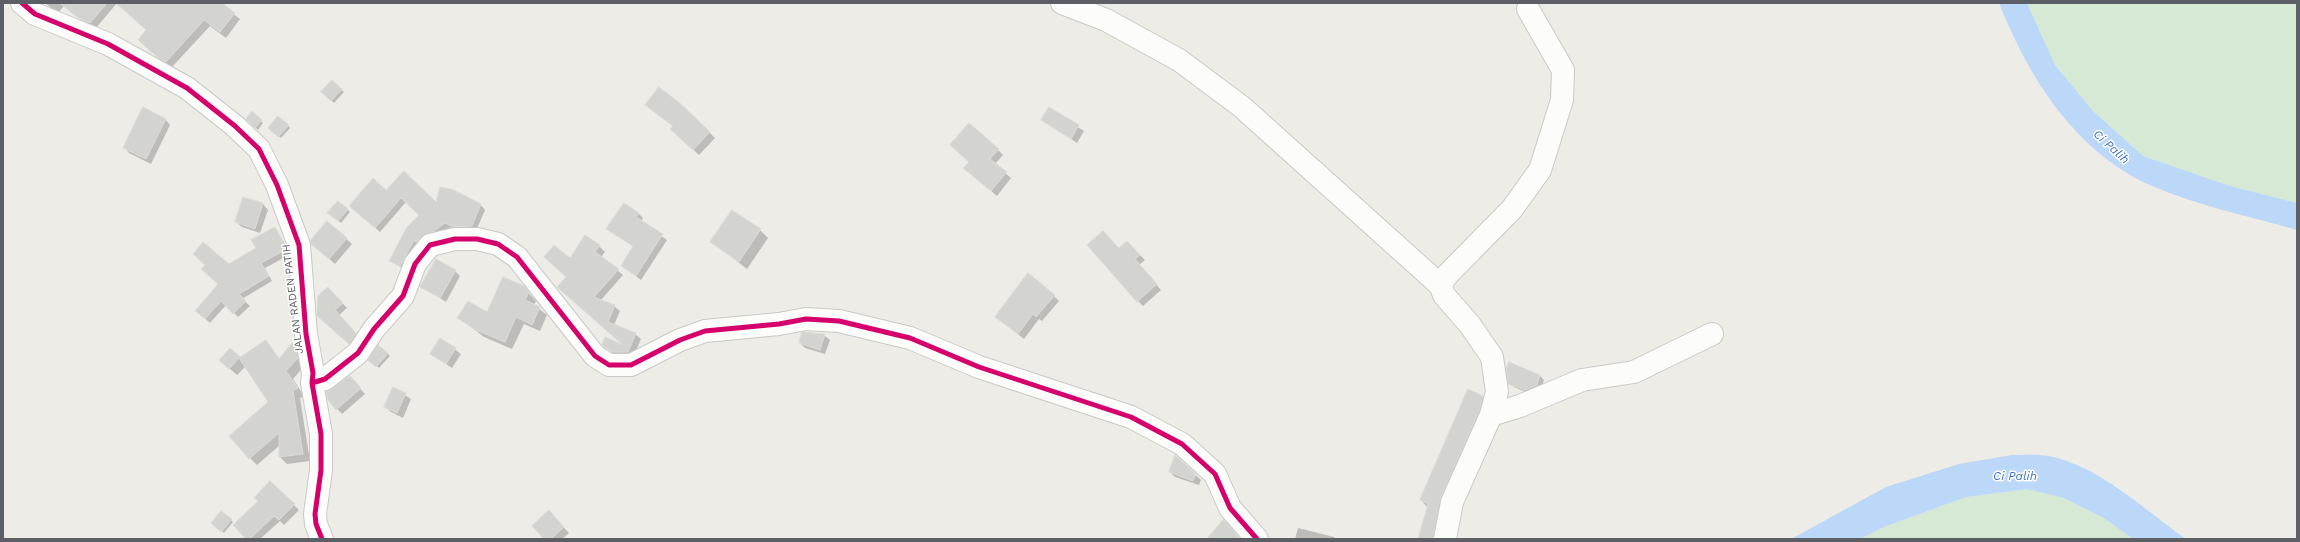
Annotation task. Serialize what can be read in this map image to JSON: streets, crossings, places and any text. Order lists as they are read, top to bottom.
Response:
{
  "streets": {
    "street": ["JALAN RADEN PATIH"]
  },
  "water": ["Ci Palih"]
}
